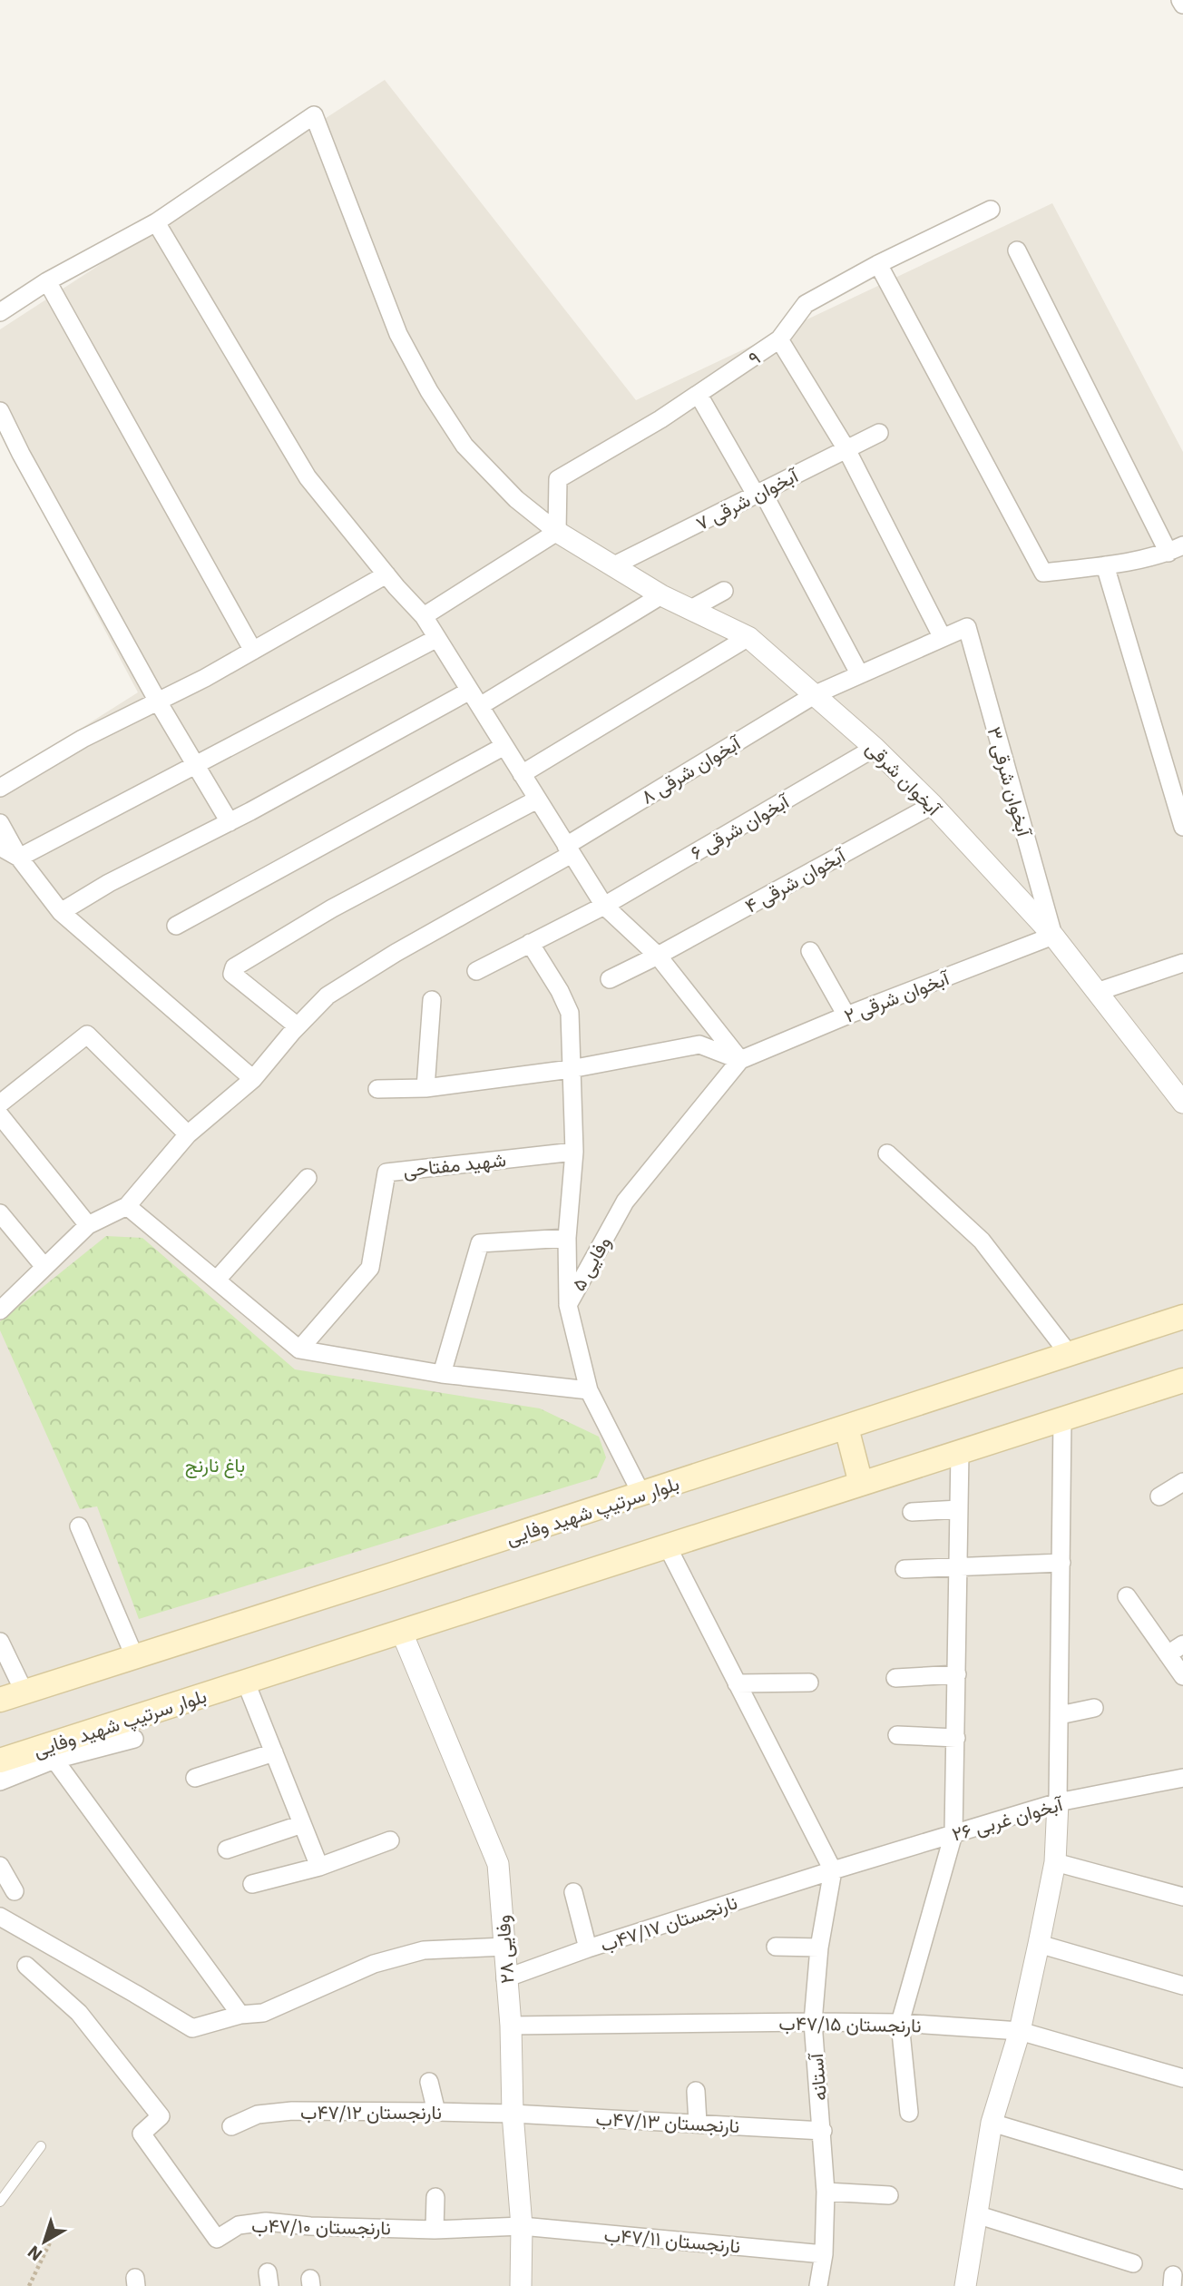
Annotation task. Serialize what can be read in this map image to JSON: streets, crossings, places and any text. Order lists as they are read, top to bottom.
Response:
{
  "streets": {
    "main road": ["بلوار سرتیپ شهید وفایی"],
    "street": [
      "۹",
      "آبخوان شرقی ۷",
      "آبخوان شرقی ۸",
      "آبخوان شرقی",
      "آبخوان شرقی ۳",
      "آبخوان شرقی ۶",
      "آبخوان شرقی ۴",
      "آبخوان شرقی ۲",
      "شهید مفتاحی",
      "وفایی ۵",
      "آبخوان غربی ۲۶",
      "نارنجستان ۴۷/۱۷ب",
      "وفایی ۲۸",
      "نارنجستان ۴۷/۱۵ب",
      "آستانه",
      "نارنجستان ۴۷/۱۲ب",
      "نارنجستان ۴۷/۱۳ب",
      "نارنجستان ۴۷/۱۰ب",
      "نارنجستان ۴۷/۱۱ب"
    ]
  },
  "crossings": [
    ["۹", "آبخوان شرقی"],
    ["آبخوان شرقی ۷", "آبخوان شرقی"],
    ["آبخوان شرقی ۸", "آبخوان شرقی"],
    ["آبخوان شرقی ۸", "آبخوان شرقی ۳"],
    ["آبخوان شرقی", "آبخوان شرقی ۳"],
    ["آبخوان شرقی", "آبخوان شرقی ۶"],
    ["آبخوان شرقی", "آبخوان شرقی ۴"],
    ["آبخوان شرقی", "آبخوان شرقی ۲"],
    ["آبخوان شرقی ۳", "آبخوان شرقی ۲"],
    ["آبخوان شرقی ۲", "وفایی ۵"],
    ["وفایی ۵", "بلوار سرتیپ شهید وفایی"],
    ["بلوار سرتیپ شهید وفایی", "وفایی ۲۸"],
    ["آبخوان غربی ۲۶", "نارنجستان ۴۷/۱۷ب"],
    ["آبخوان غربی ۲۶", "آستانه"],
    ["نارنجستان ۴۷/۱۷ب", "وفایی ۲۸"],
    ["نارنجستان ۴۷/۱۷ب", "آستانه"],
    ["وفایی ۲۸", "نارنجستان ۴۷/۱۵ب"],
    ["وفایی ۲۸", "نارنجستان ۴۷/۱۲ب"],
    ["وفایی ۲۸", "نارنجستان ۴۷/۱۳ب"],
    ["وفایی ۲۸", "نارنجستان ۴۷/۱۰ب"],
    ["وفایی ۲۸", "نارنجستان ۴۷/۱۱ب"],
    ["نارنجستان ۴۷/۱۵ب", "آستانه"],
    ["آستانه", "نارنجستان ۴۷/۱۳ب"],
    ["آستانه", "نارنجستان ۴۷/۱۱ب"],
    ["نارنجستان ۴۷/۱۲ب", "نارنجستان ۴۷/۱۳ب"],
    ["نارنجستان ۴۷/۱۰ب", "نارنجستان ۴۷/۱۱ب"]
  ],
  "parks": ["باغ نارنج"],
  "north": "bottom left"
}
